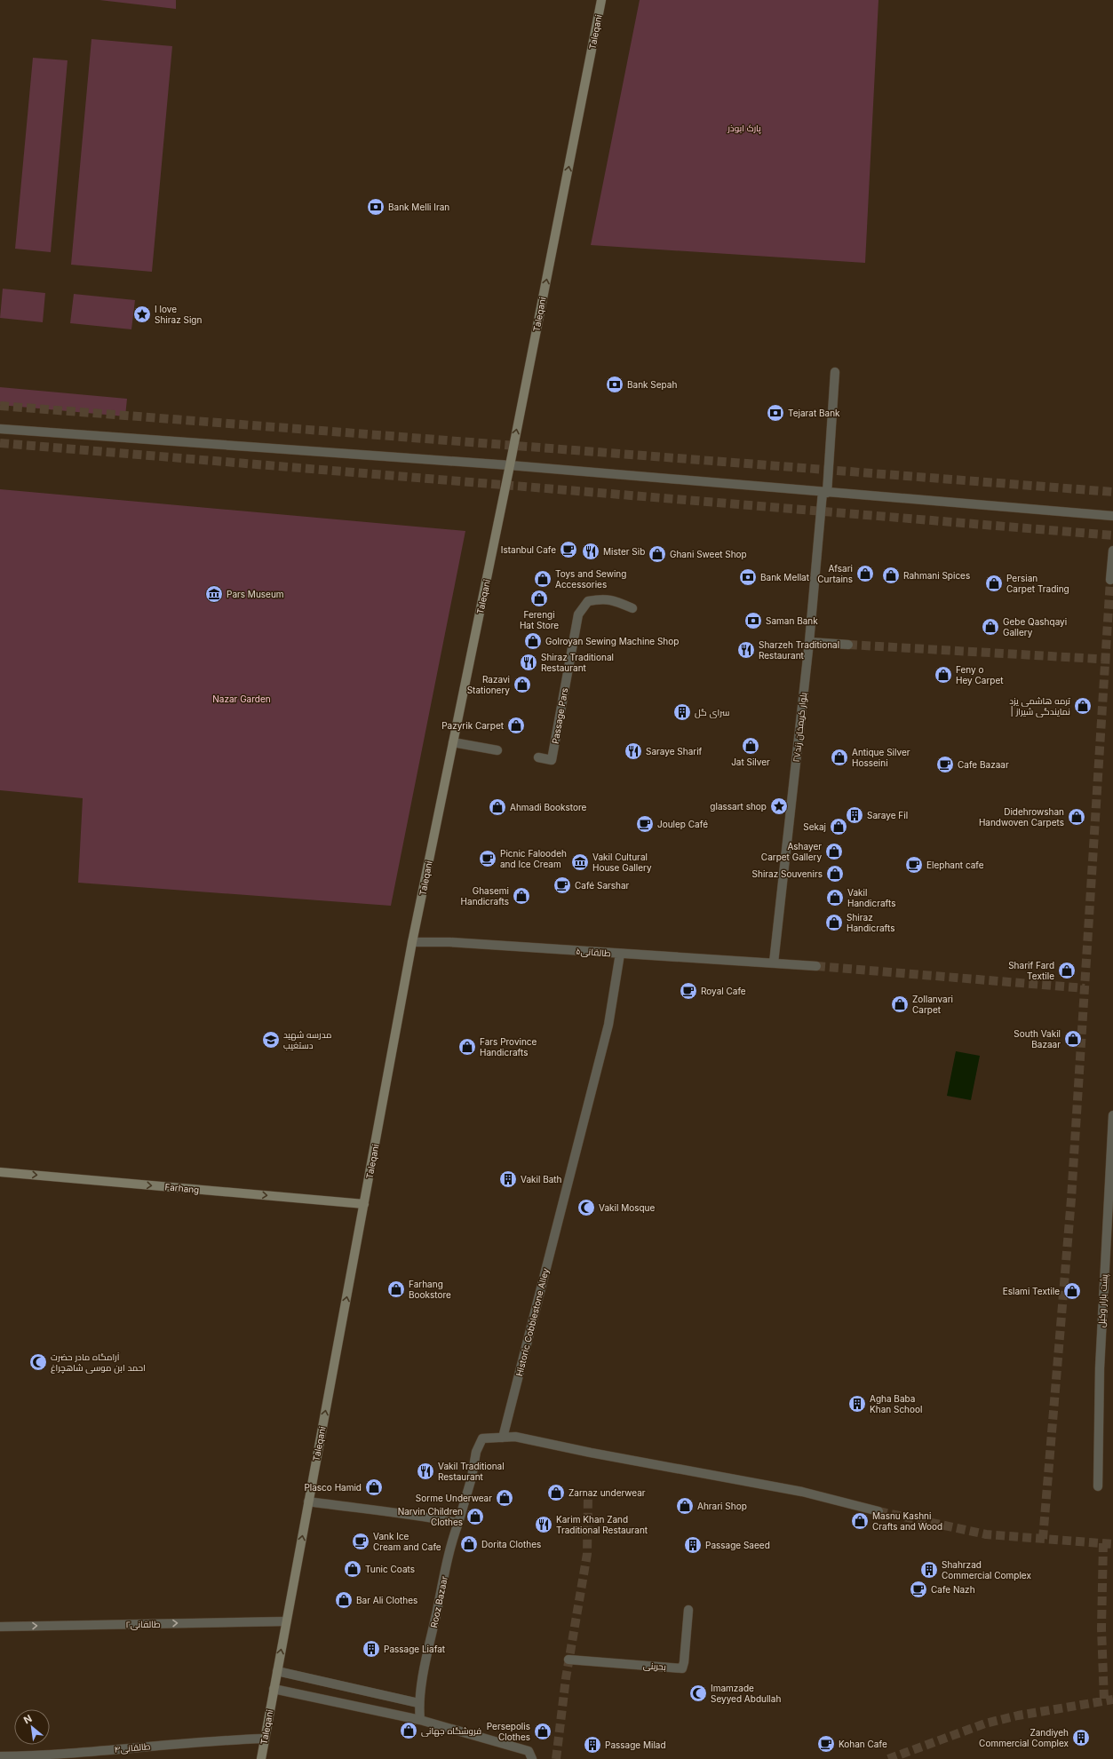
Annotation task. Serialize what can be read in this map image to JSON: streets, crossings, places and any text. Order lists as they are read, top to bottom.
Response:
{
  "streets": {
    "street": [
      "Taleqani",
      "Passage Pars",
      "بلوار کریمخان زند۲۷",
      "طالقانی۵",
      "Farhang",
      "پشت بازار وکیل",
      "Historic Cobblestone Alley",
      "Rooz Bazaar",
      "طالقانی۲",
      "بحرینی",
      "طالقانی۴"
    ]
  },
  "crossings": [
    ["Taleqani", "طالقانی۵"],
    ["Taleqani", "Farhang"],
    ["Taleqani", "طالقانی۲"],
    ["Taleqani", "طالقانی۴"],
    ["بلوار کریمخان زند۲۷", "طالقانی۵"],
    ["طالقانی۵", "Historic Cobblestone Alley"]
  ],
  "one_way": ["Taleqani", "Farhang", "طالقانی۲"],
  "parks": ["پارک ابوذر", "Nazar Garden"],
  "places": {
    "bank": [
      "Bank Melli Iran",
      "Bank Sepah",
      "Tejarat Bank",
      "Bank Mellat",
      "Saman Bank"
    ],
    "place": ["I love Shiraz Sign", "glassart shop"],
    "cafe": [
      "Istanbul Cafe",
      "Cafe Bazaar",
      "Joulep Café",
      "Picnic Faloodeh and Ice Cream",
      "Elephant cafe",
      "Café Sarshar",
      "Royal Cafe",
      "Vank Ice Cream and Cafe",
      "Cafe Nazh",
      "Kohan Cafe"
    ],
    "restaurant": [
      "Mister Sib",
      "Sharzeh Traditional Restaurant",
      "Shiraz Traditional Restaurant",
      "Saraye Sharif",
      "Vakil Traditional Restaurant",
      "Karim Khan Zand Traditional Restaurant"
    ],
    "shop": [
      "Ghani Sweet Shop",
      "Afsari Curtains",
      "Rahmani Spices",
      "Toys and Sewing Accessories",
      "Persian Carpet Trading",
      "Ferengi Hat Store",
      "Gebe Qashqayi Gallery",
      "Golroyan Sewing Machine Shop",
      "Feny o Hey Carpet",
      "Razavi Stationery",
      "ترمه هاشمی یزد | نمایندگی شیراز",
      "Pazyrik Carpet",
      "Jat Silver",
      "Antique Silver Hosseini",
      "Ahmadi Bookstore",
      "Didehrowshan Handwoven Carpets",
      "Sekaj",
      "Ashayer Carpet Gallery",
      "Shiraz Souvenirs",
      "Ghasemi Handicrafts",
      "Vakil Handicrafts",
      "Shiraz Handicrafts",
      "Sharif Fard Textile",
      "Zollanvari Carpet",
      "South Vakil Bazaar",
      "Fars Province Handicrafts",
      "Farhang Bookstore",
      "Eslami Textile",
      "Plasco Hamid",
      "Zarnaz underwear",
      "Sorme Underwear",
      "Ahrari Shop",
      "Narvin Children Clothes",
      "Masnu Kashni Crafts and Wood",
      "Dorita Clothes",
      "Tunic Coats",
      "Bar Ali Clothes",
      "فروشگاه جهانی",
      "Persepolis Clothes"
    ],
    "museum": ["Pars Museum", "Vakil Cultural House Gallery"],
    "building": [
      "سرای گل",
      "Saraye Fil",
      "Vakil Bath",
      "Agha Baba Khan School",
      "Passage Saeed",
      "Shahrzad Commercial Complex",
      "Passage Liafat",
      "Zandiyeh Commercial Complex",
      "Passage Milad"
    ],
    "school or university": ["مدرسه شهید دستغیب"],
    "mosque": ["Vakil Mosque", "آرامگاه مادر حضرت احمد ابن موسی شاهچراغ", "Imamzade Seyyed Abdullah"]
  },
  "north": "top left"
}
